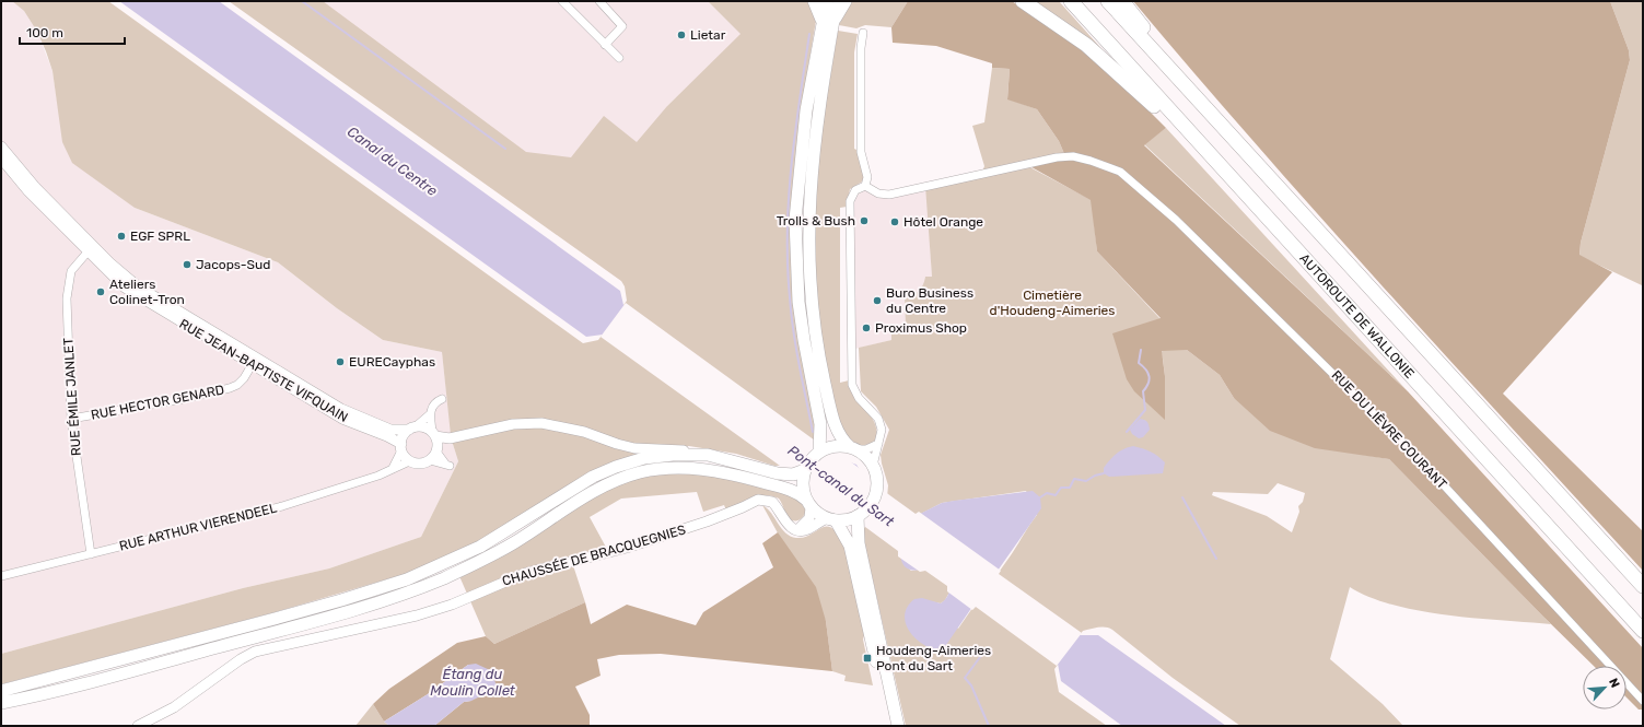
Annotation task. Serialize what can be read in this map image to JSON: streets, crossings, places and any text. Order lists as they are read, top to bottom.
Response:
{
  "streets": {
    "highway": ["AUTOROUTE DE WALLONIE"],
    "street": [
      "RUE JEAN-BAPTISTE VIFQUAIN",
      "RUE ÉMILE JANLET",
      "RUE HECTOR GENARD",
      "RUE DU LIÈVRE COURANT",
      "RUE ARTHUR VIERENDEEL",
      "CHAUSSÉE DE BRACQUEGNIES"
    ]
  },
  "crossings": [
    ["RUE JEAN-BAPTISTE VIFQUAIN", "RUE ÉMILE JANLET"],
    ["RUE JEAN-BAPTISTE VIFQUAIN", "RUE HECTOR GENARD"],
    ["RUE JEAN-BAPTISTE VIFQUAIN", "RUE ARTHUR VIERENDEEL"],
    ["RUE ÉMILE JANLET", "RUE HECTOR GENARD"],
    ["RUE ÉMILE JANLET", "RUE ARTHUR VIERENDEEL"]
  ],
  "water": ["Canal du Centre", "Pont-canal du Sart", "Étang du Moulin Collet"],
  "parks": ["Cimetière d'Houdeng-Aimeries"],
  "places": {
    "other": [
      "Lietar",
      "Trolls & Bush",
      "Hôtel Orange",
      "EGF SPRL",
      "Jacops-Sud",
      "Ateliers Colinet-Tron",
      "Buro Business du Centre",
      "Proximus Shop",
      "EURECayphas"
    ],
    "transit": ["Houdeng-Aimeries Pont du Sart"]
  },
  "scale_bar": "100 m",
  "north": "top right"
}
